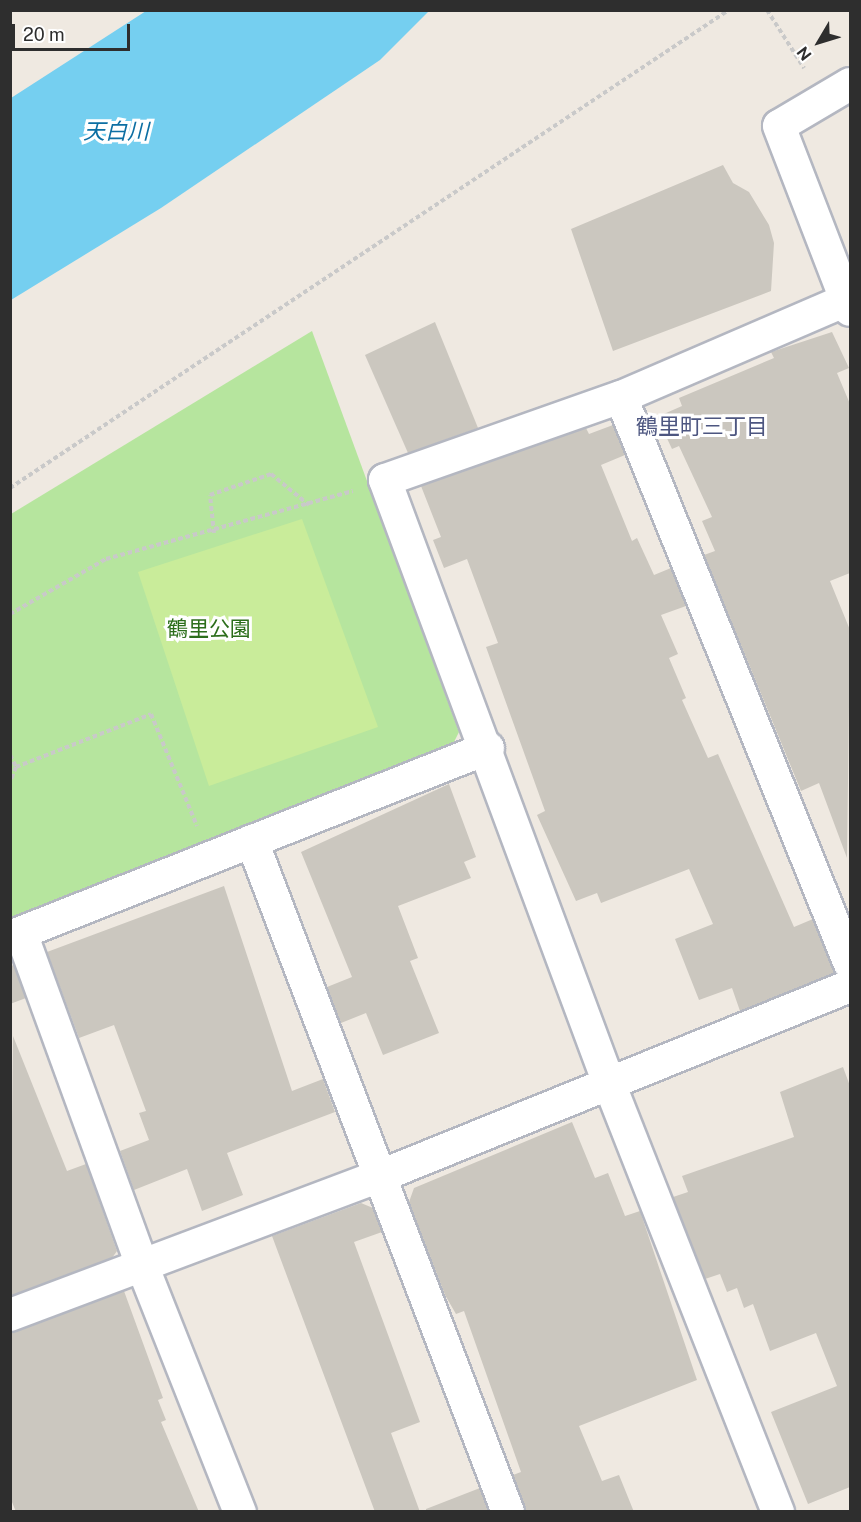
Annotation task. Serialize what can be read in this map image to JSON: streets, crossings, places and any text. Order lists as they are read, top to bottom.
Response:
{
  "districts": ["鶴里町三丁目"],
  "water": ["天白川"],
  "parks": ["鶴里公園"],
  "scale_bar": "20 m",
  "north": "bottom left"
}
